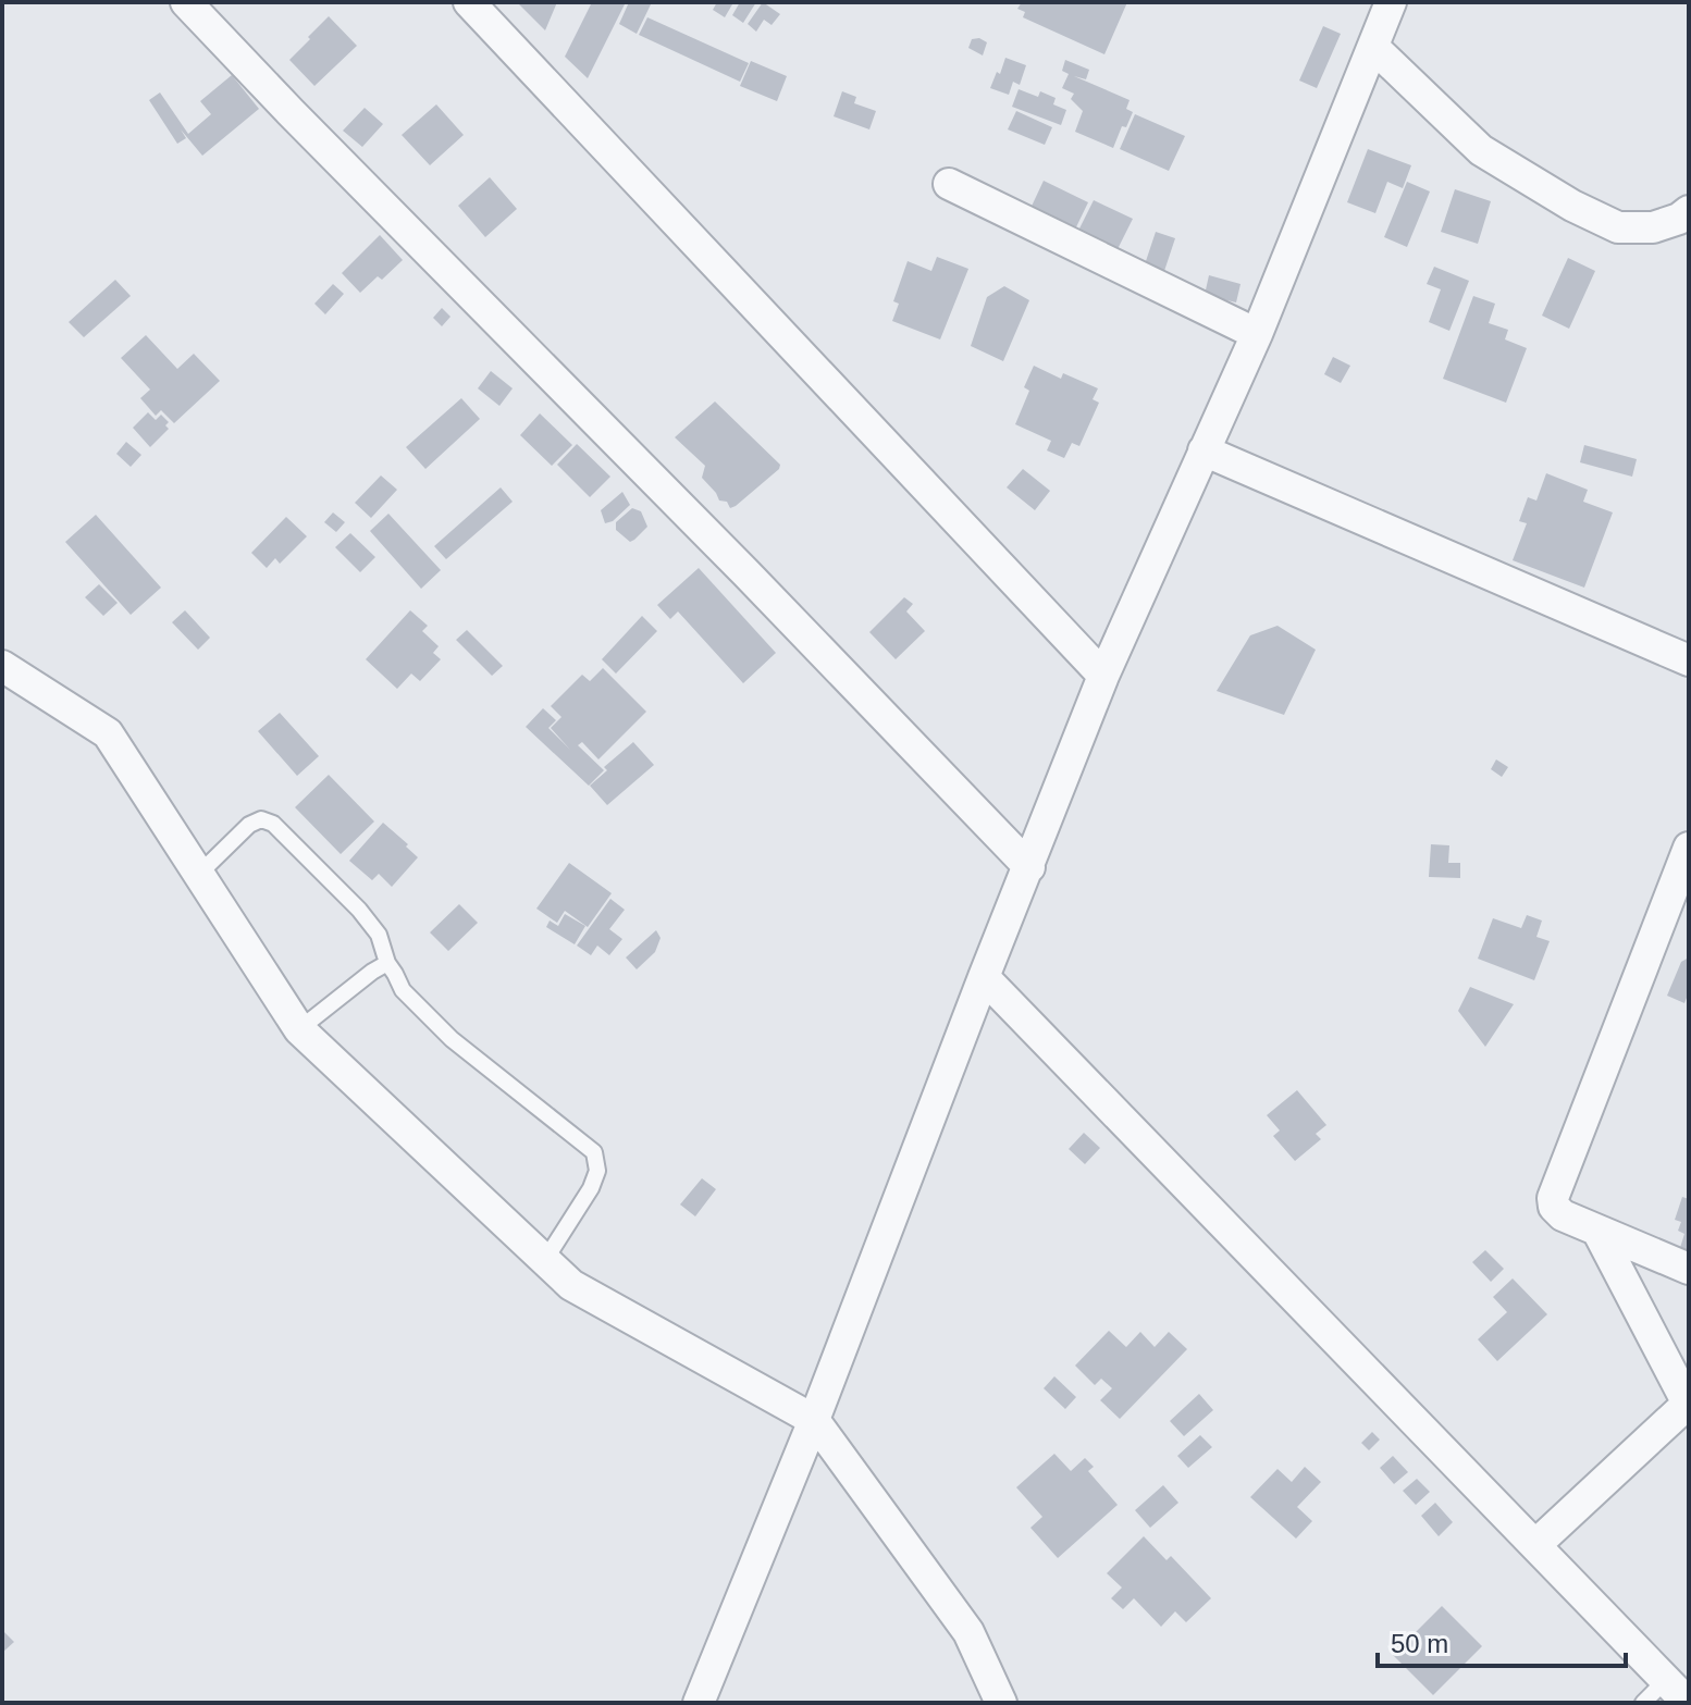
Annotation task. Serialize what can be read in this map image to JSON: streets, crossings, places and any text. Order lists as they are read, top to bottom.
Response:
{
  "scale_bar": "50 m"
}
